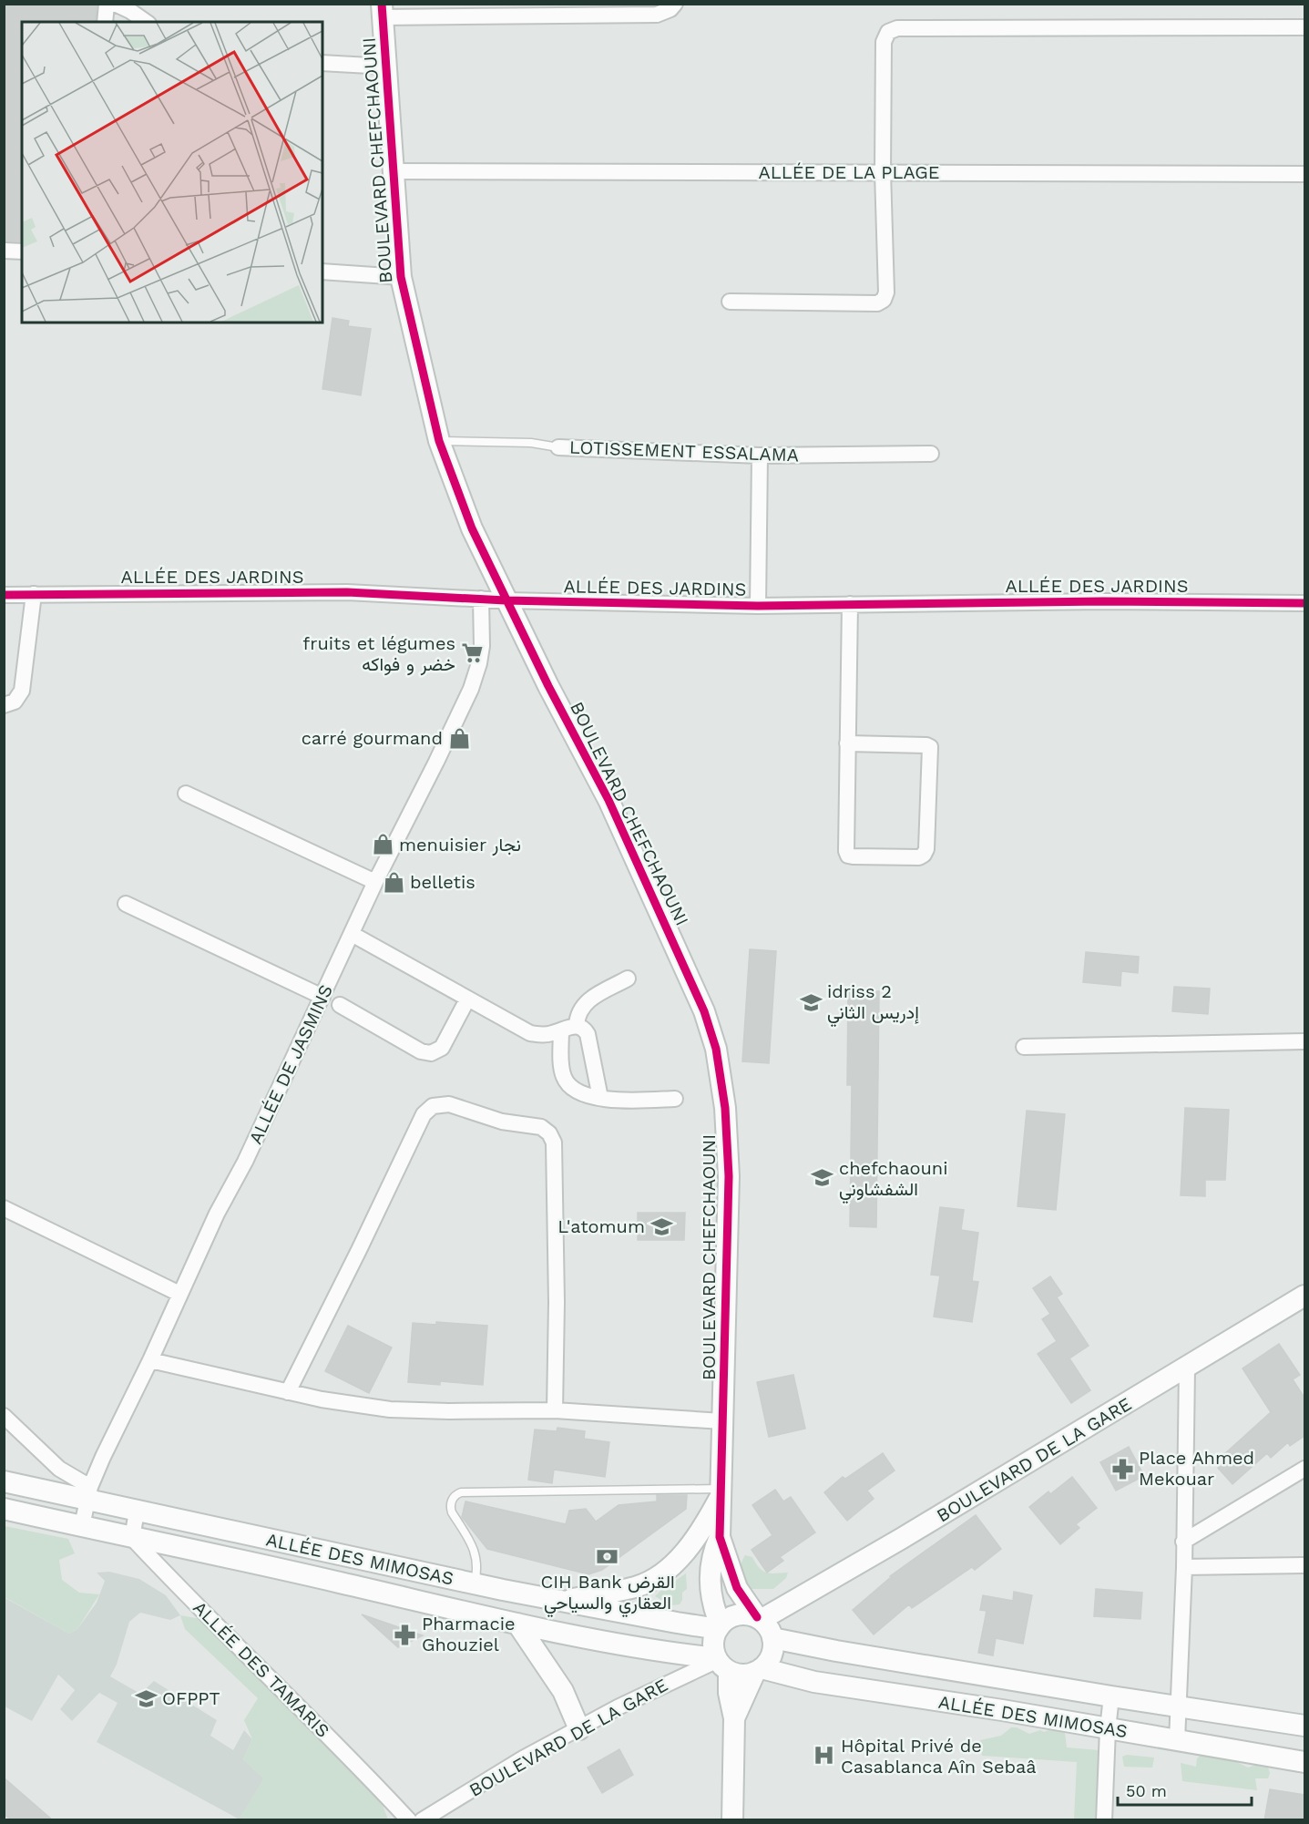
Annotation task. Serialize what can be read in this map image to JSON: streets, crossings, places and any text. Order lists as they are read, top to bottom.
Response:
{
  "streets": {
    "main road": ["BOULEVARD CHEFCHAOUNI", "BOULEVARD DE LA GARE", "ALLÉE DES MIMOSAS"],
    "street": [
      "ALLÉE DE LA PLAGE",
      "LOTISSEMENT ESSALAMA",
      "ALLÉE DES JARDINS",
      "ALLÉE DE JASMINS",
      "ALLÉE DES TAMARIS"
    ]
  },
  "crossings": [
    ["BOULEVARD CHEFCHAOUNI", "ALLÉE DE LA PLAGE"],
    ["BOULEVARD CHEFCHAOUNI", "LOTISSEMENT ESSALAMA"],
    ["BOULEVARD CHEFCHAOUNI", "ALLÉE DES JARDINS"],
    ["BOULEVARD CHEFCHAOUNI", "BOULEVARD DE LA GARE"],
    ["BOULEVARD CHEFCHAOUNI", "ALLÉE DES MIMOSAS"],
    ["ALLÉE DES JARDINS", "ALLÉE DE JASMINS"],
    ["ALLÉE DE JASMINS", "ALLÉE DES MIMOSAS"],
    ["BOULEVARD DE LA GARE", "ALLÉE DES MIMOSAS"],
    ["ALLÉE DES MIMOSAS", "ALLÉE DES TAMARIS"]
  ],
  "places": {
    "supermarket": ["fruits et légumes خضر و فواكه"],
    "shop": ["carré gourmand", "menuisier نجار", "belletis"],
    "school or university": [
      "idriss 2 إدريس الثاني",
      "chefchaouni الشفشاوني",
      "L'atomum",
      "OFPPT"
    ],
    "pharmacy": ["Place Ahmed Mekouar", "Pharmacie Ghouziel"],
    "bank": ["CIH Bank القرض العقاري والسياحي"],
    "hospital": ["Hôpital Privé de Casablanca Aîn Sebaâ"]
  },
  "scale_bar": "50 m"
}
